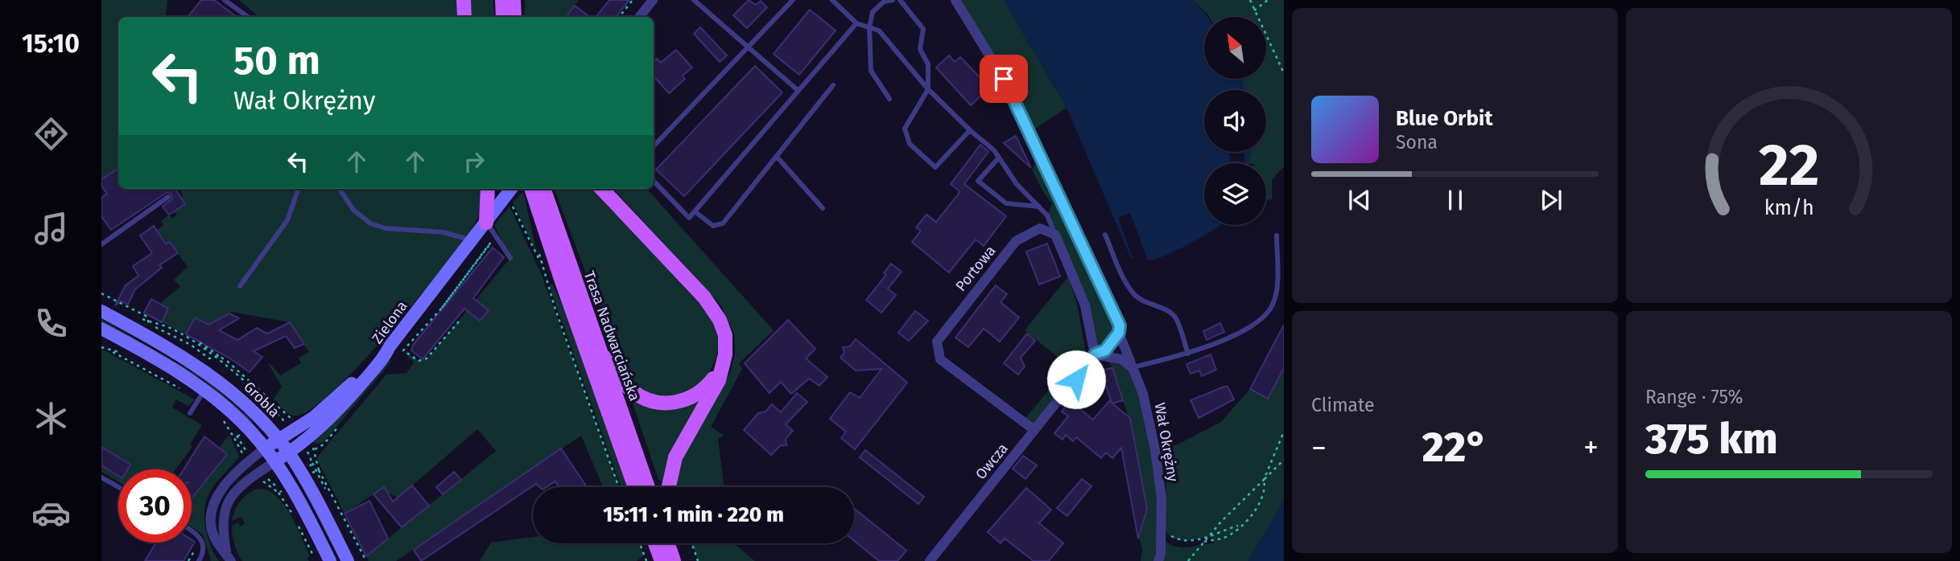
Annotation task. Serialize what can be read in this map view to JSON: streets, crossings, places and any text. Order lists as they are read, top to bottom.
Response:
{
  "streets": {
    "main road": ["Zielona", "Trasa Nadwarciańska", "Grobla"],
    "street": ["Portowa", "Wał Okrężny", "Owcza"]
  },
  "crossings": [
    ["Portowa", "Owcza"],
    ["Zielona", "Grobla"]
  ],
  "north": "top left",
  "page": {
    "tabs": "15:10",
    "turn": ["50 m", "Wał Okrężny"],
    "song": ["Blue Orbit", "Sona"],
    "tile": [
      "Climate",
      ["Range · 75%", "375 km"]
    ],
    "heat": ["−", "22°", "+"],
    "limit": "30",
    "trip": "15:11 · 1 min · 220 m",
    "gauge": ["22", "km/h"]
  }
}
